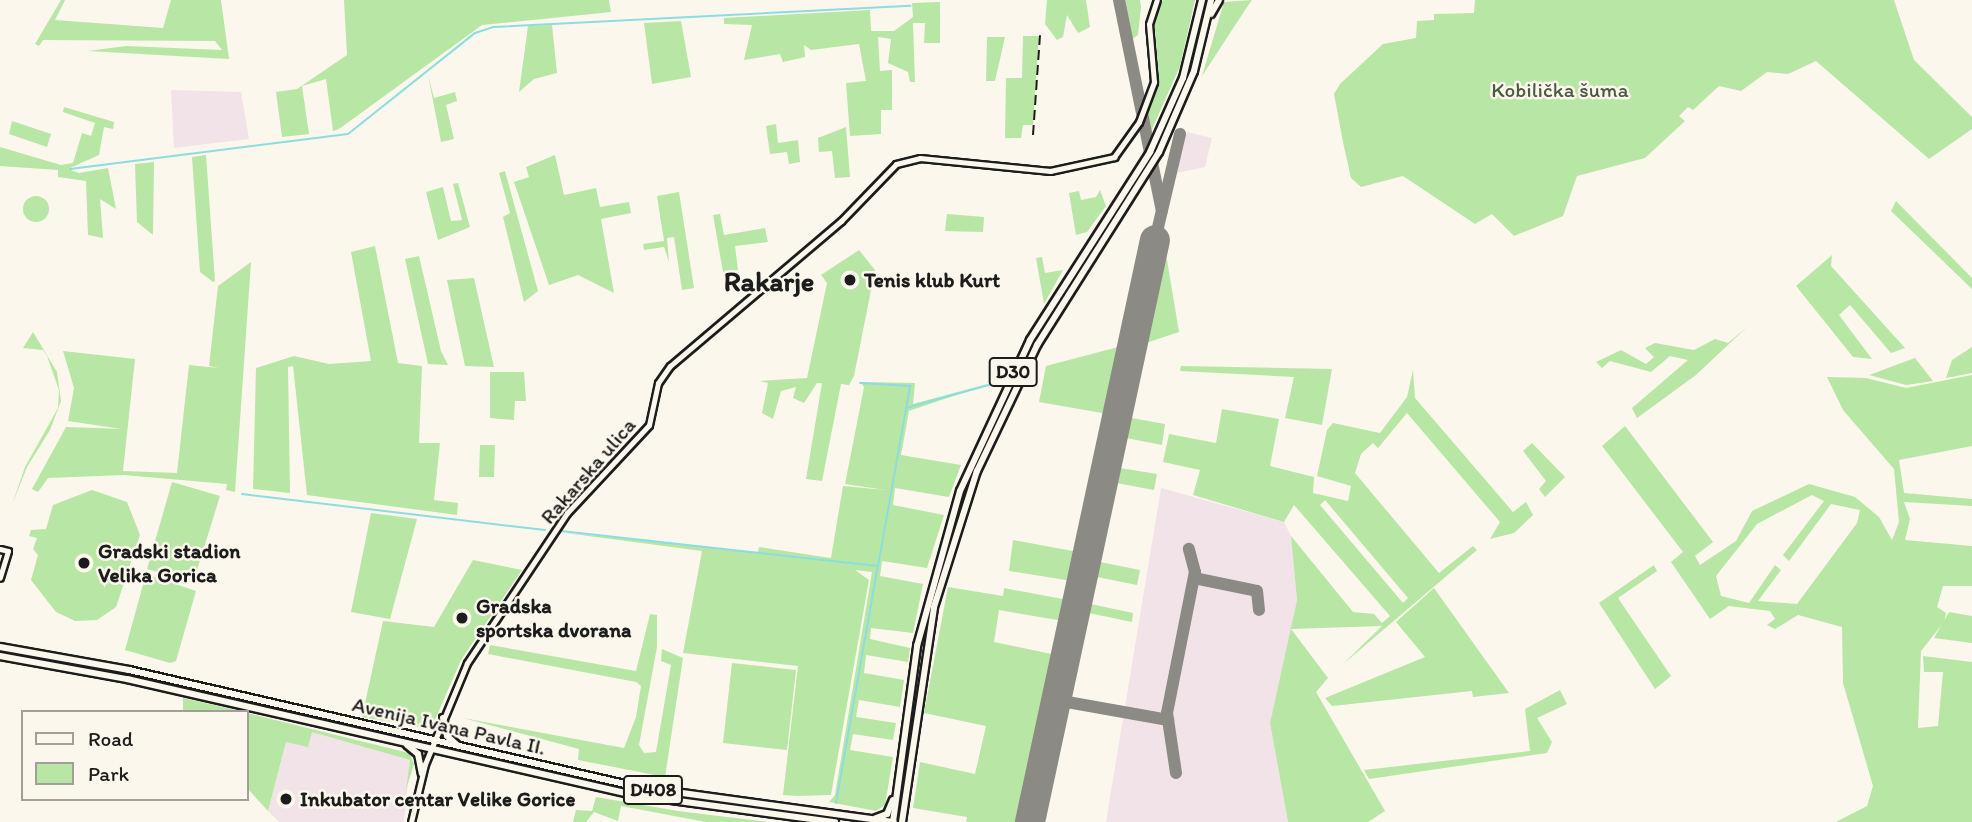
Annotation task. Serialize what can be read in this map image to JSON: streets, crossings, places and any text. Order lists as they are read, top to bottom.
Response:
{
  "streets": {
    "main road": [
      "D30",
      "Rakarska ulica",
      "Avenija Ivana Pavla II.",
      "D408"
    ]
  },
  "crossings": [
    ["D30", "Avenija Ivana Pavla II."]
  ],
  "districts": ["Rakarje"],
  "parks": ["Kobilička šuma"],
  "places": [
    "Tenis klub Kurt",
    "Gradski stadion Velika Gorica",
    "Gradska sportska dvorana",
    "Inkubator centar Velike Gorice"
  ],
  "legend": ["Road", "Park"]
}
